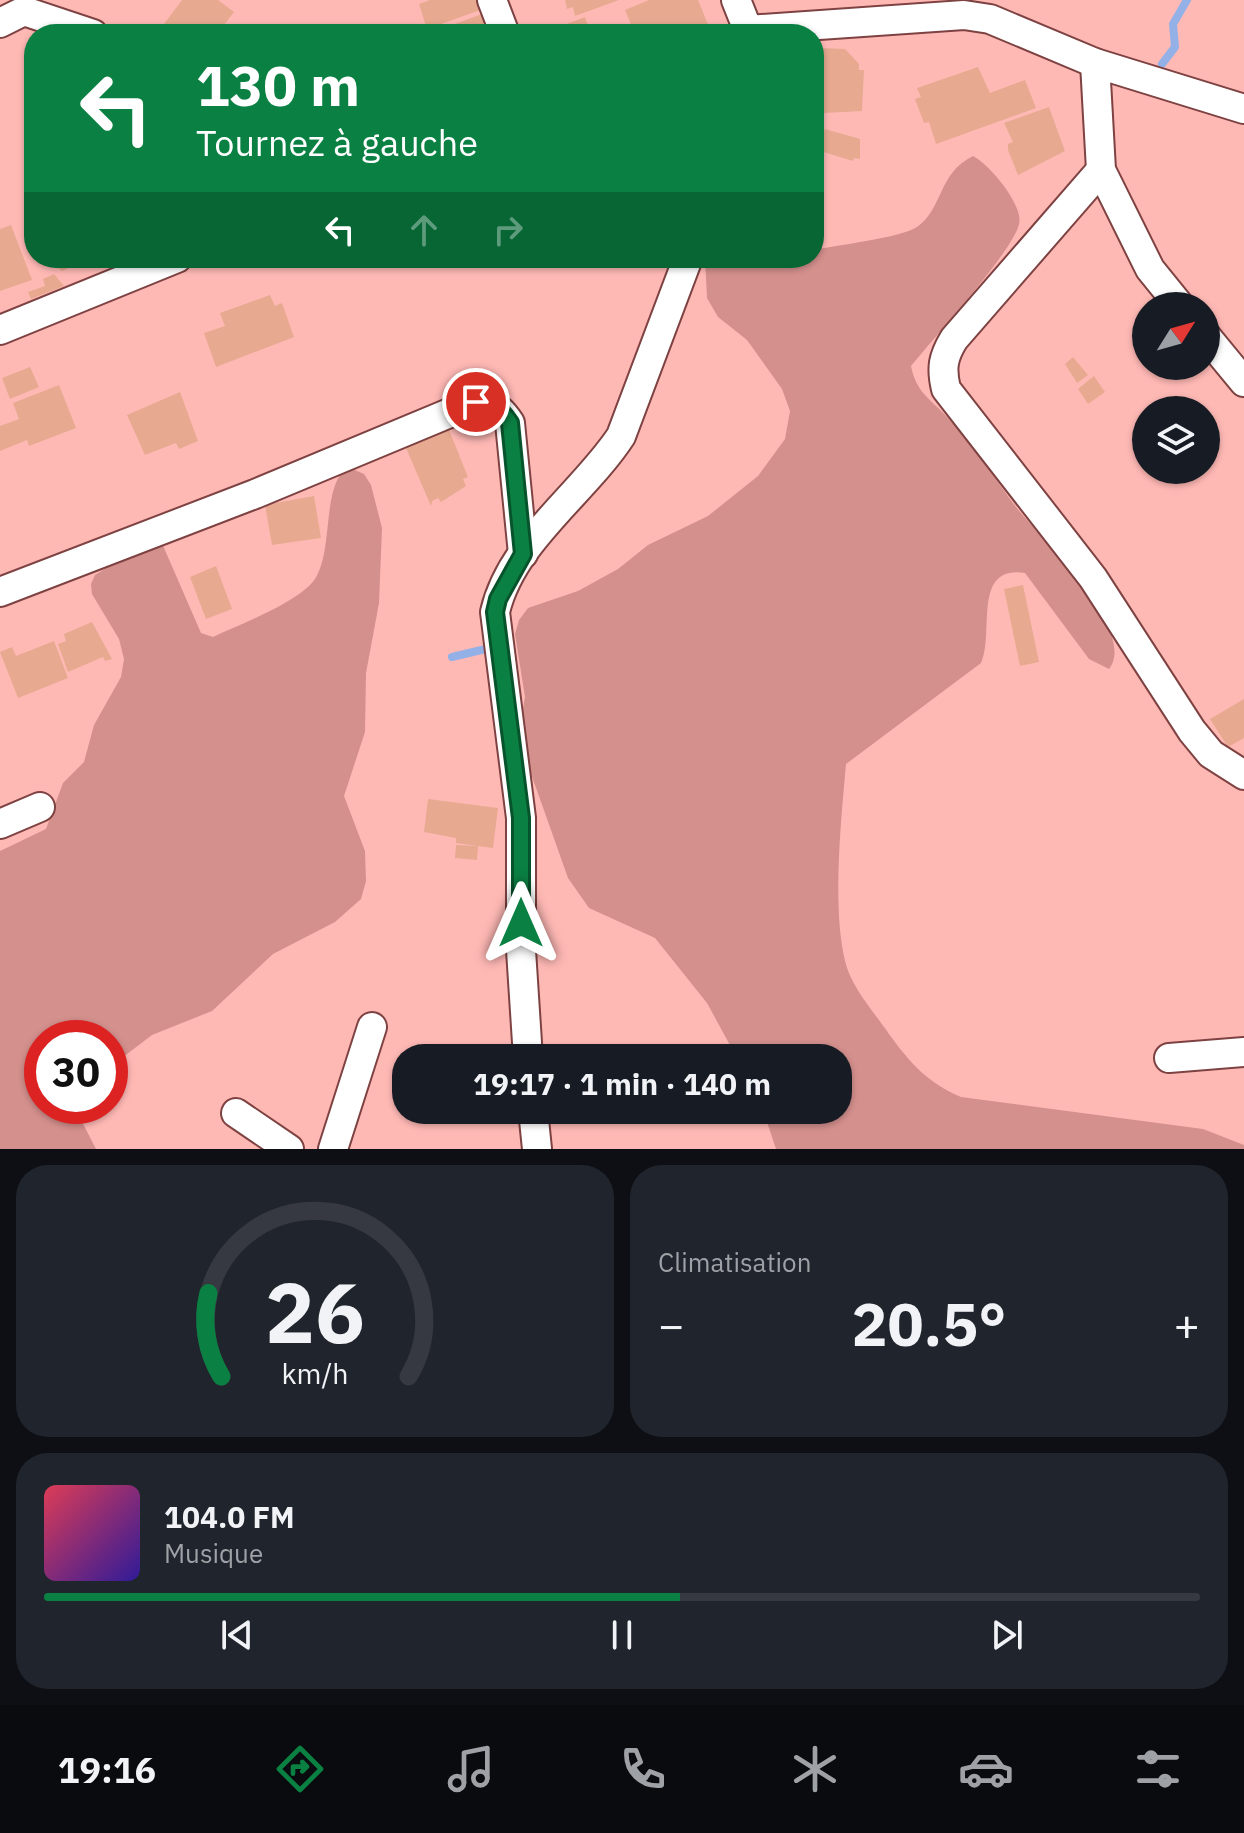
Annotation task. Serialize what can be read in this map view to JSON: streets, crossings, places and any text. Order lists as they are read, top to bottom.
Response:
{
  "north": "top right",
  "page": {
    "turn": ["130 m", "Tournez à gauche"],
    "limit": "30",
    "trip": "19:17 · 1 min · 140 m",
    "tile": "Climatisation",
    "heat": ["−", "20.5°", "+"],
    "song": ["104.0 FM", "Musique"],
    "tabs": "19:16",
    "gauge": ["26", "km/h"]
  }
}
